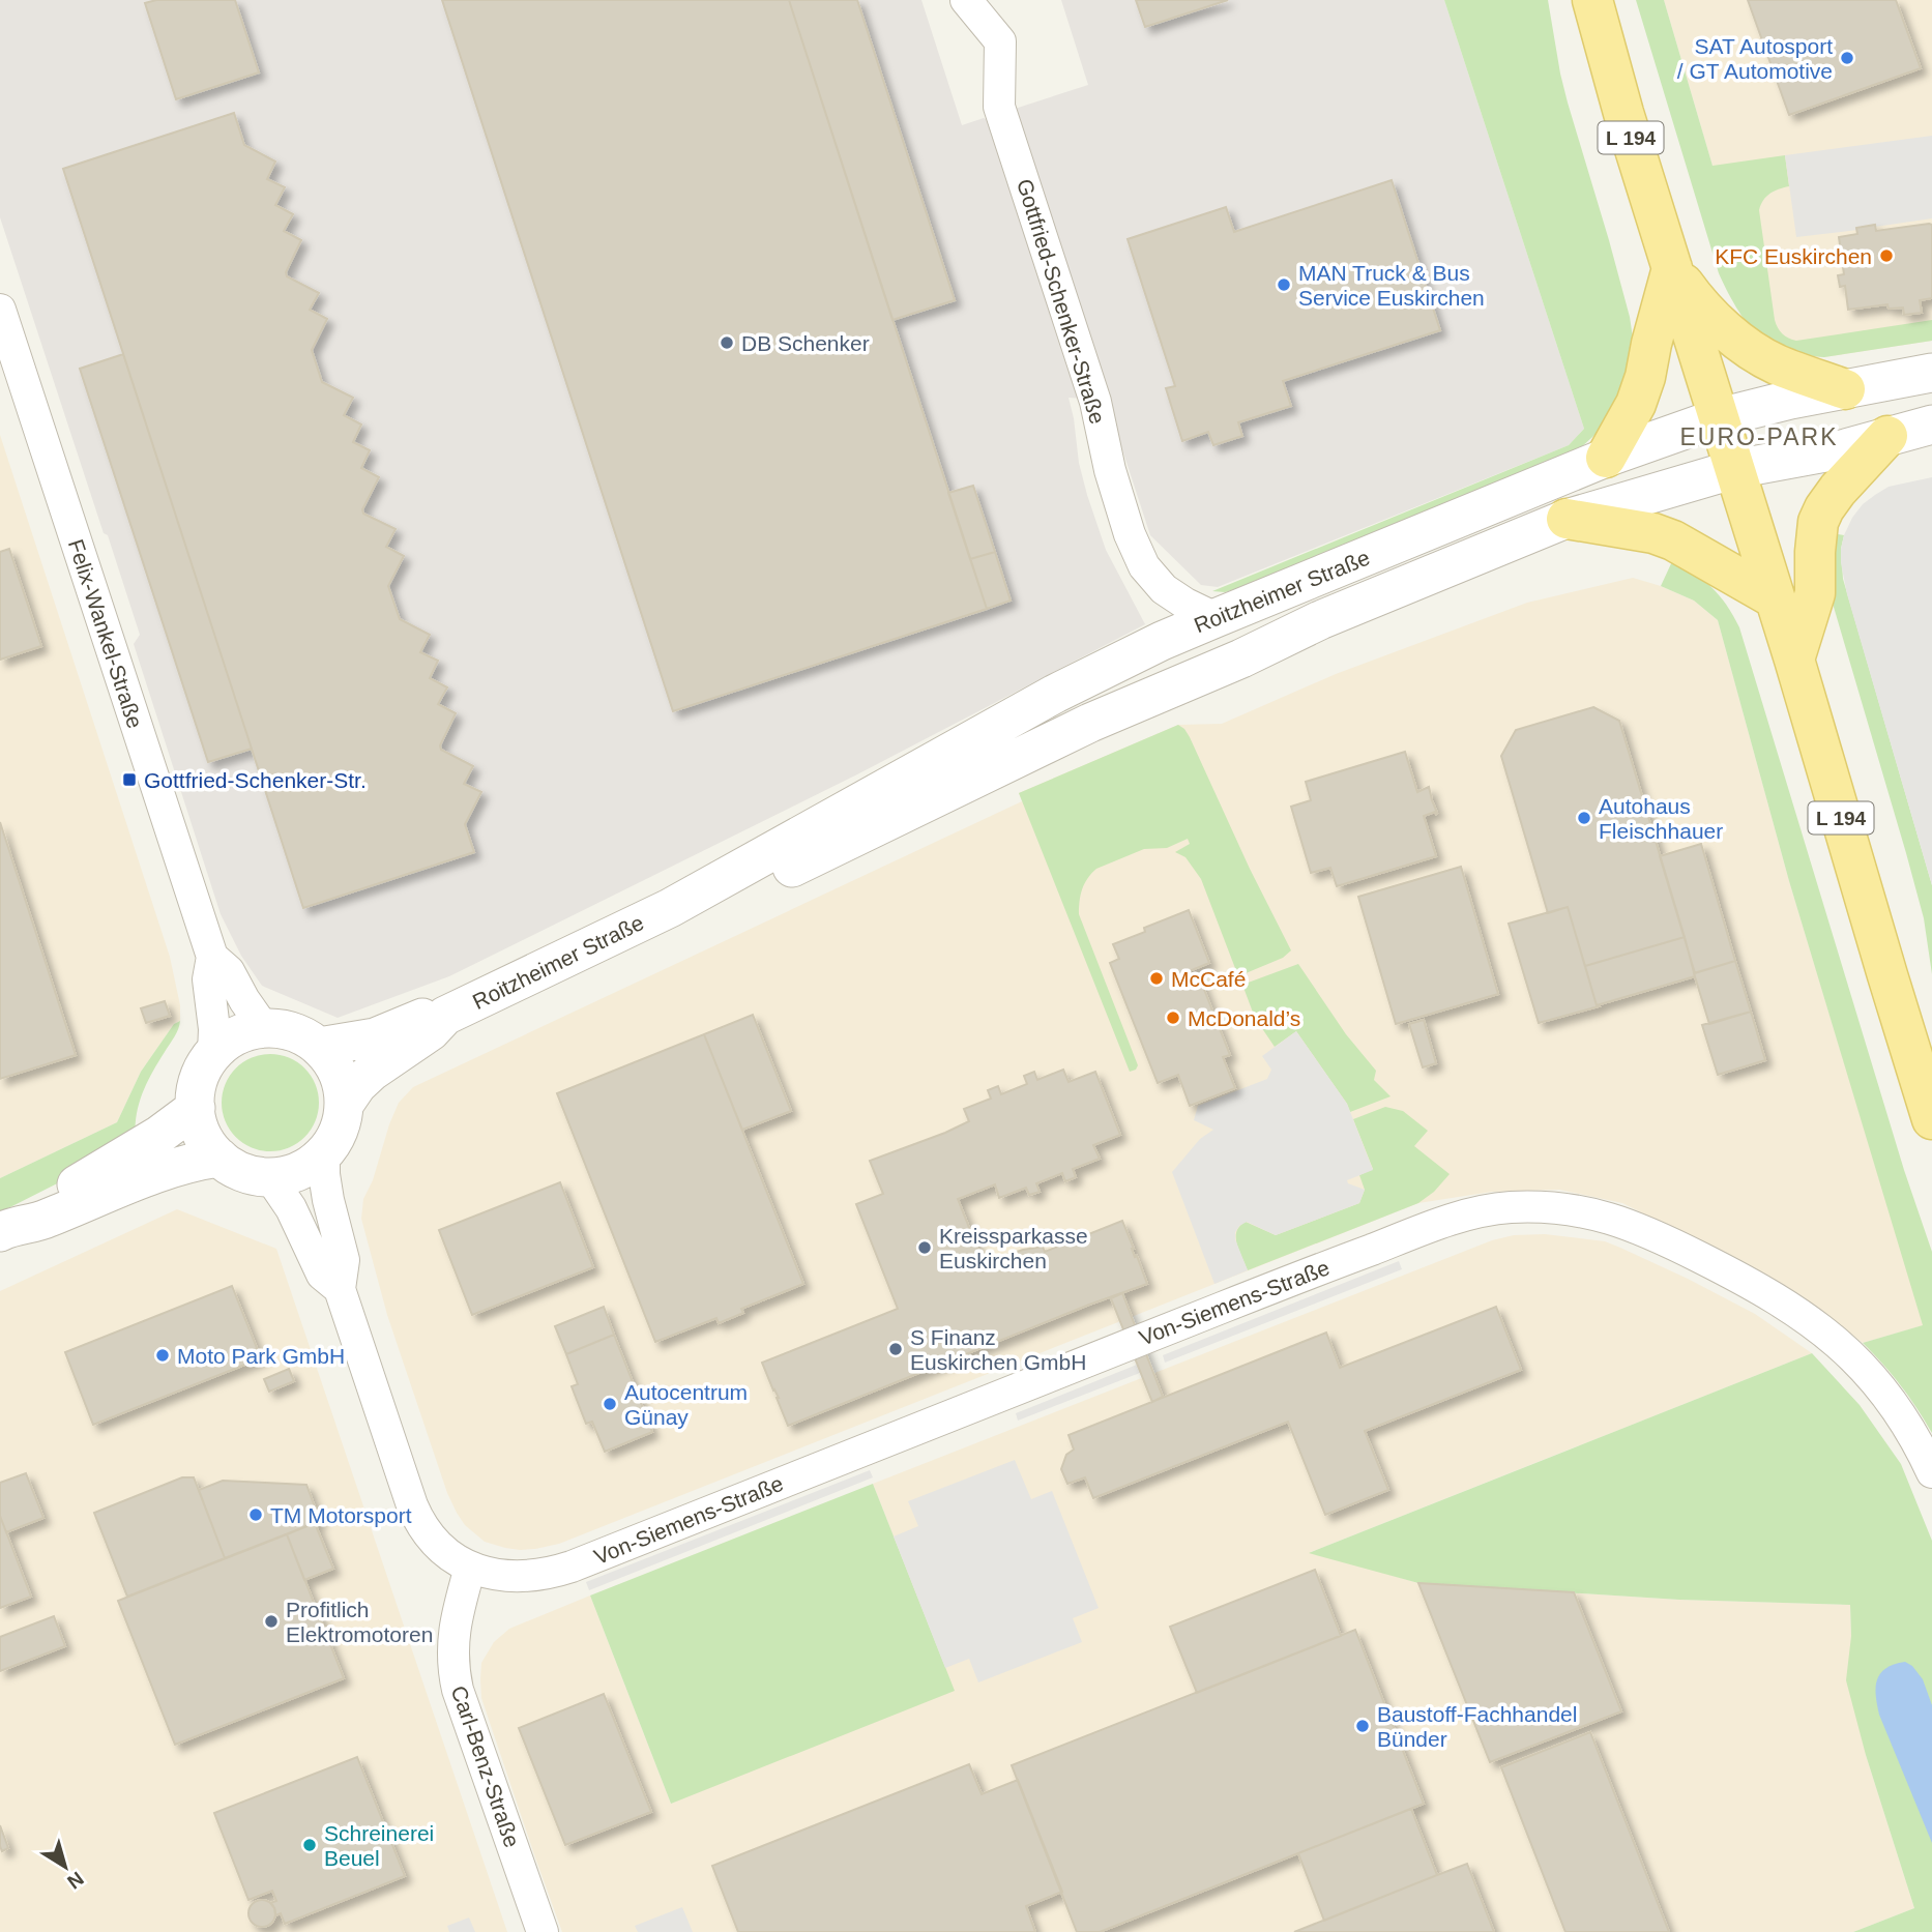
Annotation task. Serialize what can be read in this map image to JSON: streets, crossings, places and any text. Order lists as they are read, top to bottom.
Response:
{
  "streets": {
    "main road": ["L 194"],
    "street": [
      "Gottfried-Schenker-Straße",
      "Roitzheimer Straße",
      "Felix-Wankel-Straße",
      "Von-Siemens-Straße",
      "Carl-Benz-Straße"
    ]
  },
  "crossings": [
    ["L 194", "Roitzheimer Straße"],
    ["Gottfried-Schenker-Straße", "Roitzheimer Straße"],
    ["Roitzheimer Straße", "Felix-Wankel-Straße"],
    ["Von-Siemens-Straße", "Carl-Benz-Straße"]
  ],
  "districts": ["EURO-PARK"],
  "places": {
    "other": [
      "SAT Autosport / GT Automotive",
      "KFC Euskirchen",
      "MAN Truck & Bus Service Euskirchen",
      "DB Schenker",
      "Autohaus Fleischhauer",
      "McCafé",
      "McDonald’s",
      "Kreissparkasse Euskirchen",
      "S Finanz Euskirchen GmbH",
      "Moto Park GmbH",
      "Autocentrum Günay",
      "TM Motorsport",
      "Profitlich Elektromotoren",
      "Baustoff-Fachhandel Bünder",
      "Schreinerei Beuel"
    ],
    "transit": ["Gottfried-Schenker-Str."]
  },
  "north": "bottom right"
}
